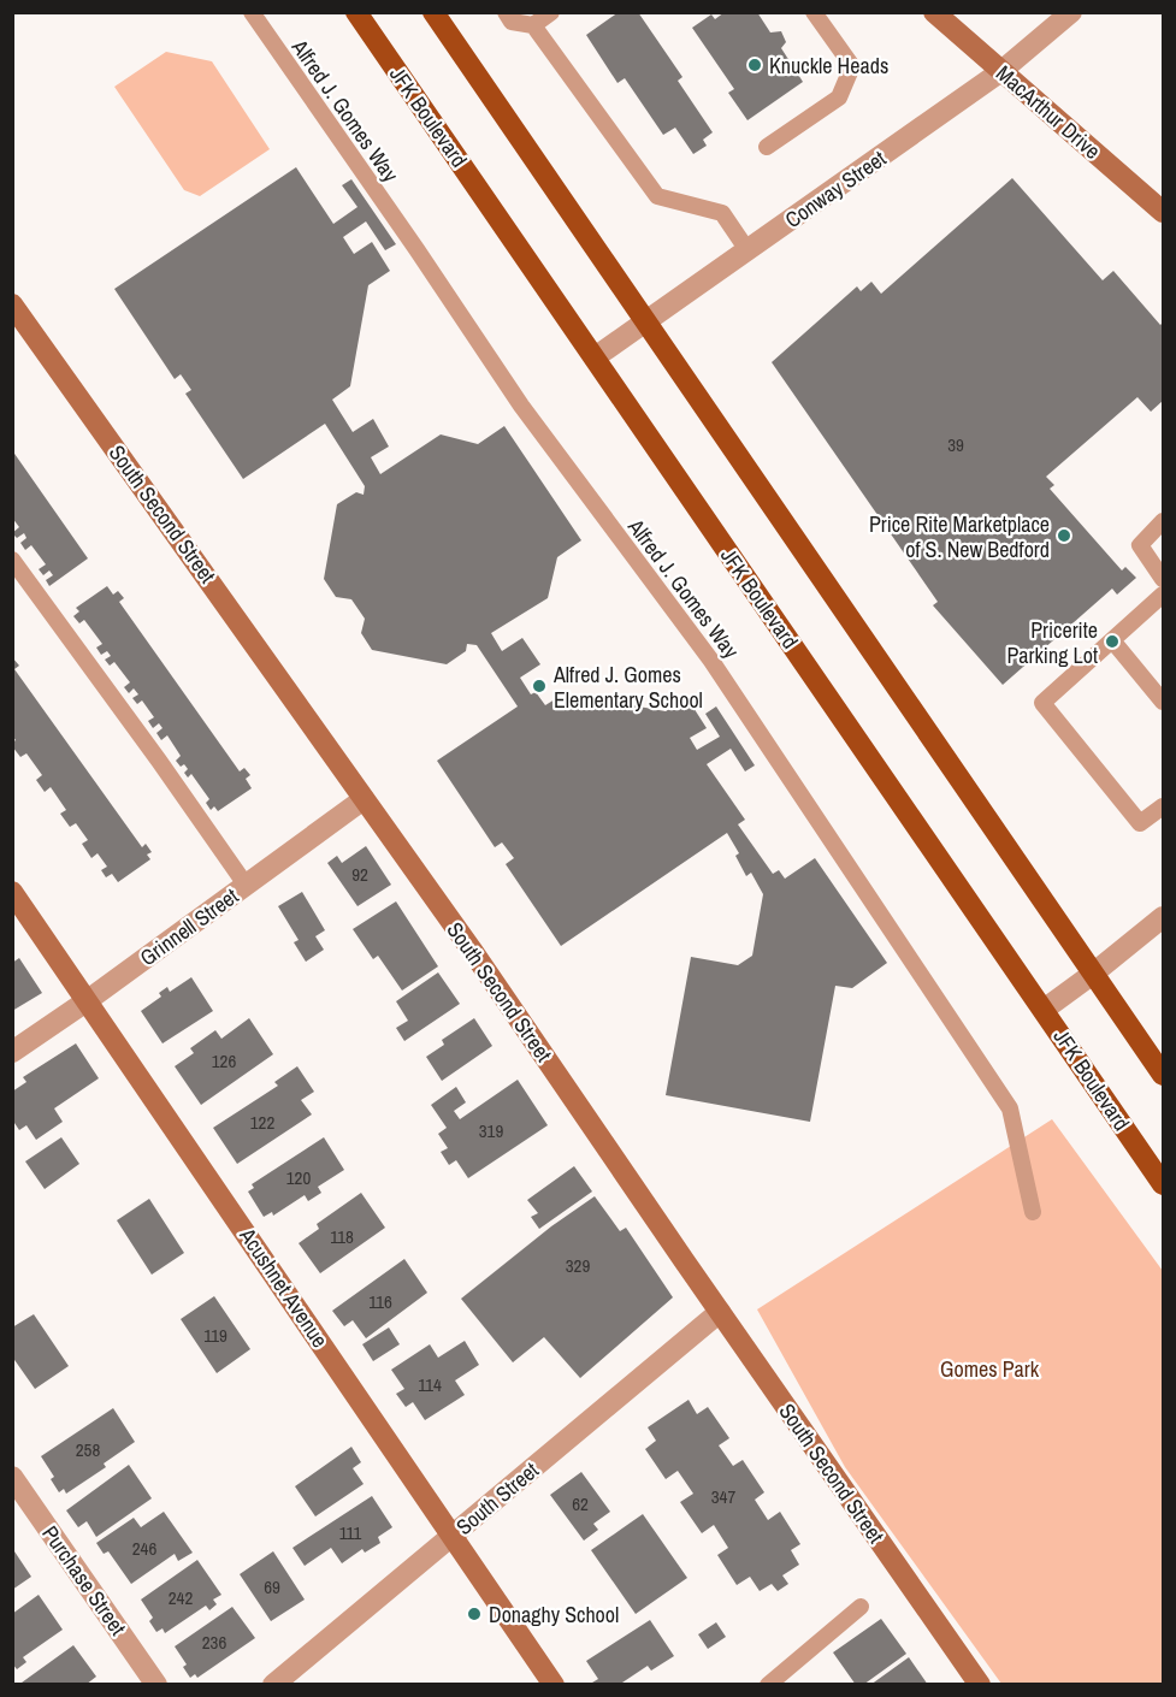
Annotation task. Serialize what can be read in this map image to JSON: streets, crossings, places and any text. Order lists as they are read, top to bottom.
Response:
{
  "streets": {
    "main road": ["JFK Boulevard"],
    "street": [
      "MacArthur Drive",
      "Conway Street",
      "South Second Street",
      "Grinnell Street",
      "Acushnet Avenue",
      "South Street",
      "Purchase Street"
    ],
    "lane": ["Alfred J. Gomes Way"]
  },
  "crossings": [
    ["MacArthur Drive", "Conway Street"],
    ["JFK Boulevard", "Conway Street"],
    ["South Second Street", "Grinnell Street"],
    ["South Second Street", "South Street"],
    ["Grinnell Street", "Acushnet Avenue"],
    ["Acushnet Avenue", "South Street"]
  ],
  "parks": ["Gomes Park"],
  "places": [
    "Knuckle Heads",
    "Price Rite Marketplace of S. New Bedford",
    "Pricerite Parking Lot",
    "Alfred J. Gomes Elementary School",
    "Donaghy School"
  ],
  "house_numbers": [
    "39",
    "92",
    "126",
    "122",
    "319",
    "120",
    "118",
    "329",
    "116",
    "119",
    "114",
    "258",
    "347",
    "62",
    "111",
    "246",
    "69",
    "242",
    "236"
  ]
}
